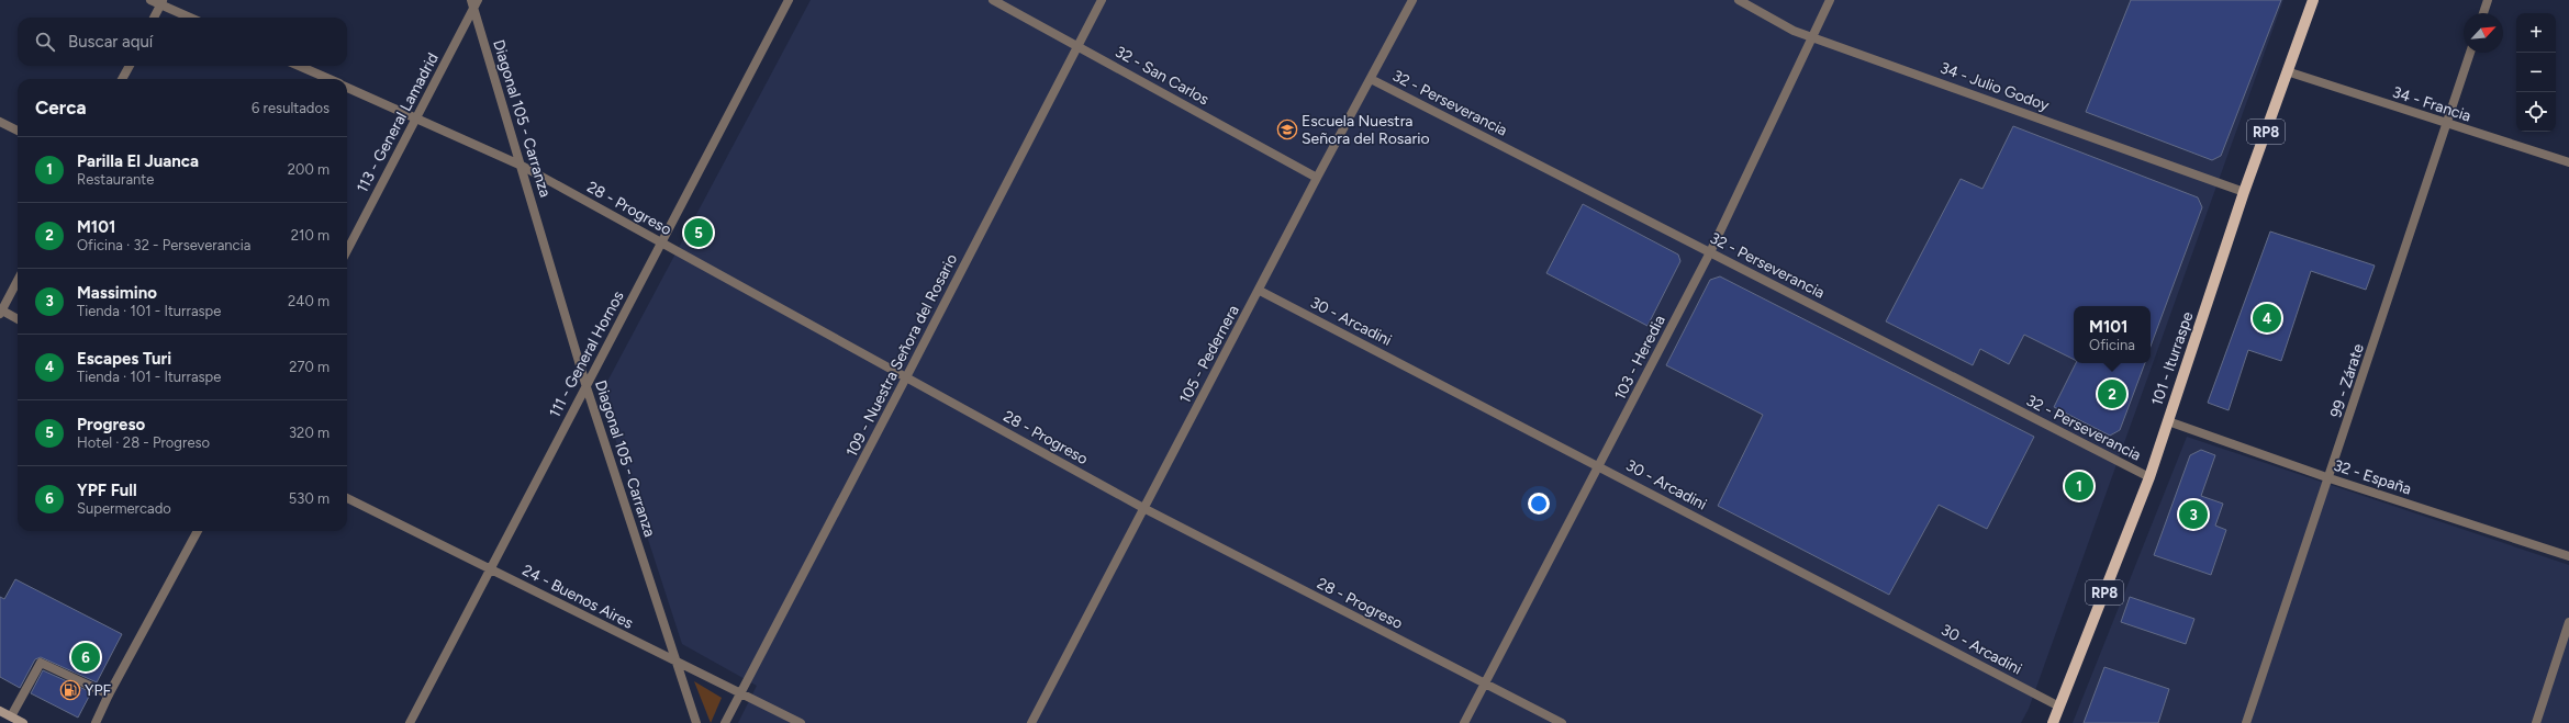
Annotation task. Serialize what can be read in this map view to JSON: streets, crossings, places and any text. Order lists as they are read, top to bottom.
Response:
{
  "streets": {
    "main road": ["RP8", "101 - Iturraspe"],
    "street": [
      "32 - San Carlos",
      "34 - Julio Godoy",
      "32 - Perseverancia",
      "34 - Francia",
      "Diagonal 105 - Carranza",
      "113 - General Lamadrid",
      "28 - Progreso",
      "30 - Arcadini",
      "111 - General Hornos",
      "105 - Pedernera",
      "109 - Nuestra Señora del Rosario",
      "103 - Heredia",
      "99 - Zárate",
      "32 - España",
      "24 - Buenos Aires"
    ]
  },
  "crossings": [
    ["32 - San Carlos", "105 - Pedernera"],
    ["32 - San Carlos", "109 - Nuestra Señora del Rosario"],
    ["34 - Julio Godoy", "103 - Heredia"],
    ["34 - Julio Godoy", "101 - Iturraspe"],
    ["32 - Perseverancia", "105 - Pedernera"],
    ["32 - Perseverancia", "103 - Heredia"],
    ["32 - Perseverancia", "101 - Iturraspe"],
    ["34 - Francia", "101 - Iturraspe"],
    ["34 - Francia", "99 - Zárate"],
    ["Diagonal 105 - Carranza", "113 - General Lamadrid"],
    ["Diagonal 105 - Carranza", "28 - Progreso"],
    ["Diagonal 105 - Carranza", "111 - General Hornos"],
    ["Diagonal 105 - Carranza", "24 - Buenos Aires"],
    ["113 - General Lamadrid", "28 - Progreso"],
    ["28 - Progreso", "111 - General Hornos"],
    ["28 - Progreso", "105 - Pedernera"],
    ["28 - Progreso", "109 - Nuestra Señora del Rosario"],
    ["28 - Progreso", "103 - Heredia"],
    ["30 - Arcadini", "105 - Pedernera"],
    ["30 - Arcadini", "103 - Heredia"],
    ["30 - Arcadini", "101 - Iturraspe"],
    ["111 - General Hornos", "24 - Buenos Aires"],
    ["109 - Nuestra Señora del Rosario", "24 - Buenos Aires"],
    ["101 - Iturraspe", "32 - España"],
    ["99 - Zárate", "32 - España"]
  ],
  "places": {
    "school or university": ["Escuela Nuestra Señora del Rosario"],
    "fuel station": ["YPF"]
  },
  "north": "top right",
  "page": {
    "map_buttons": ["+", "−"],
    "search": "Buscar aquí",
    "heading": ["Cerca", "6 resultados"],
    "list": [
      {
        "mark": "1",
        "name": "Parilla El Juanca",
        "note": "Restaurante",
        "value": "200 m"
      },
      {
        "mark": "2",
        "name": "M101",
        "note": "Oficina · 32 - Perseverancia",
        "value": "210 m"
      },
      {
        "mark": "3",
        "name": "Massimino",
        "note": "Tienda · 101 - Iturraspe",
        "value": "240 m"
      },
      {
        "mark": "4",
        "name": "Escapes Turi",
        "note": "Tienda · 101 - Iturraspe",
        "value": "270 m"
      },
      {
        "mark": "5",
        "name": "Progreso",
        "note": "Hotel · 28 - Progreso",
        "value": "320 m"
      },
      {
        "mark": "6",
        "name": "YPF Full",
        "note": "Supermercado",
        "value": "530 m"
      }
    ],
    "pins": [
      "5",
      "4",
      "2",
      "1",
      "3",
      "6"
    ],
    "popup": ["M101", "Oficina"]
  }
}
